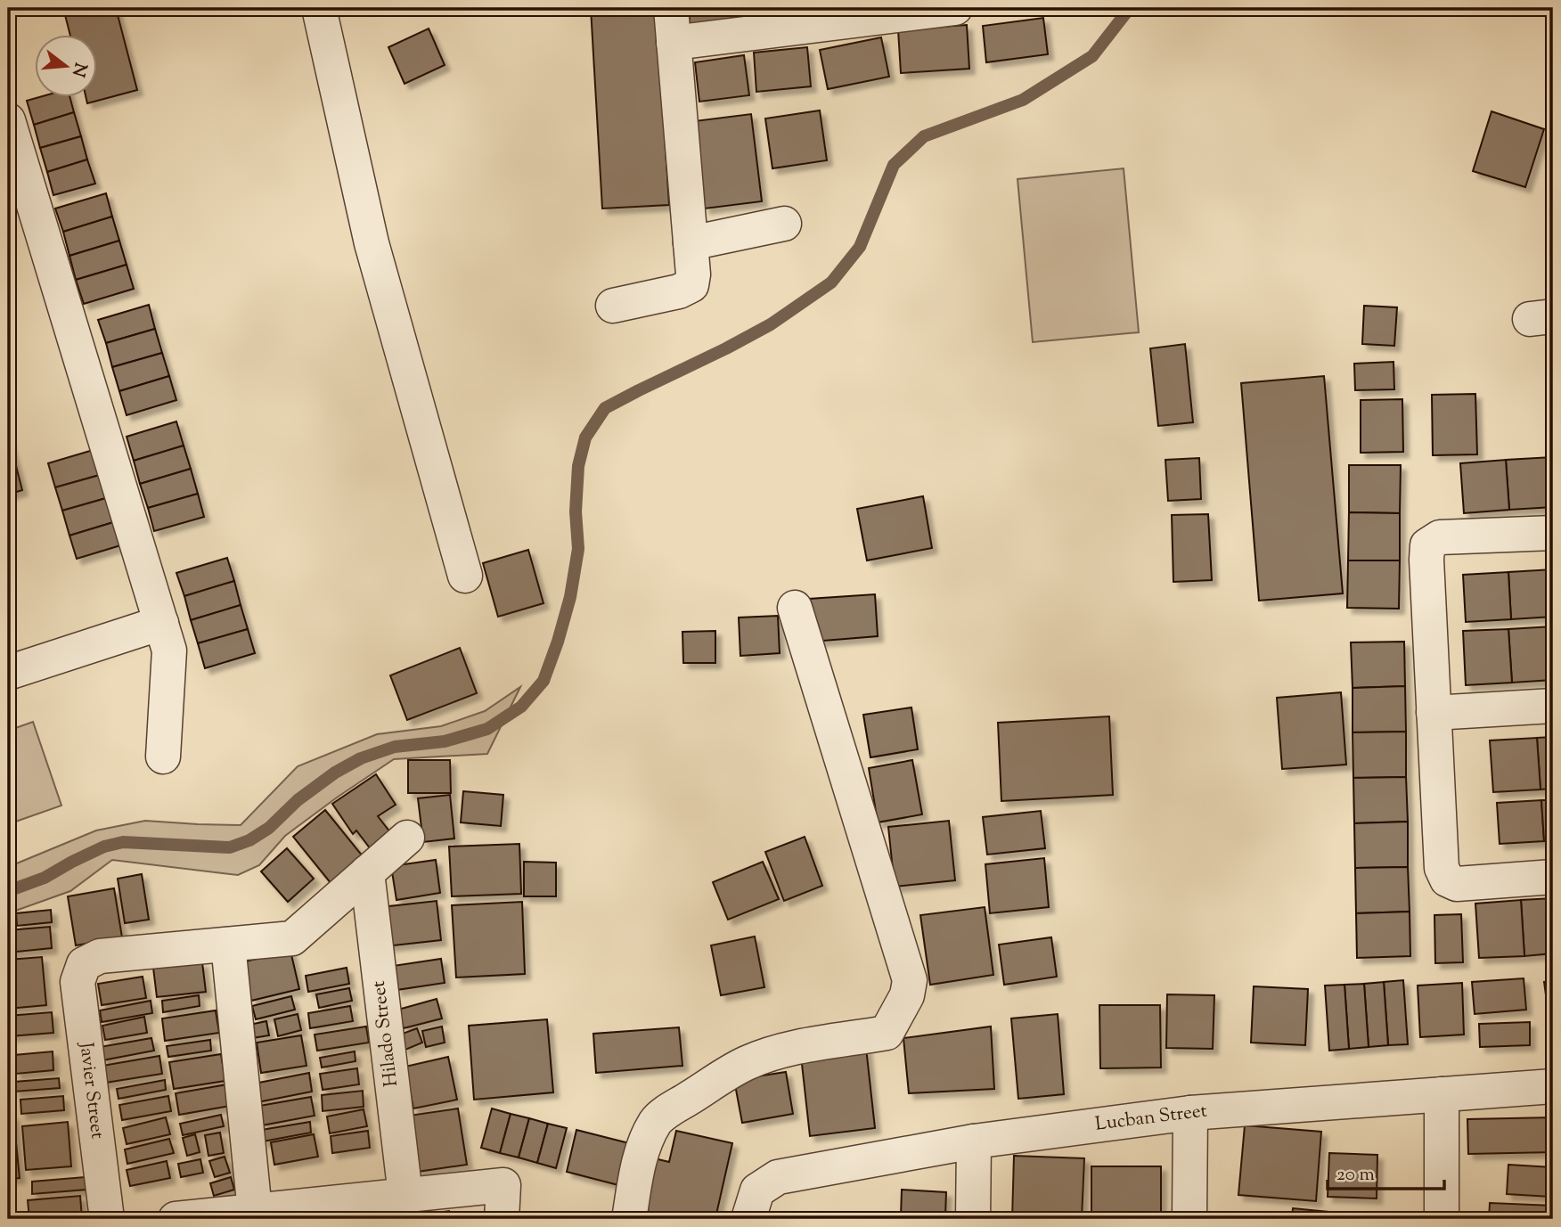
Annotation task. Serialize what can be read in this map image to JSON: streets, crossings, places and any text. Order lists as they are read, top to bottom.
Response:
{
  "streets": {
    "street": ["Hilado Street", "Javier Street", "Lucban Street"]
  },
  "scale_bar": "20 m",
  "north": "right"
}
